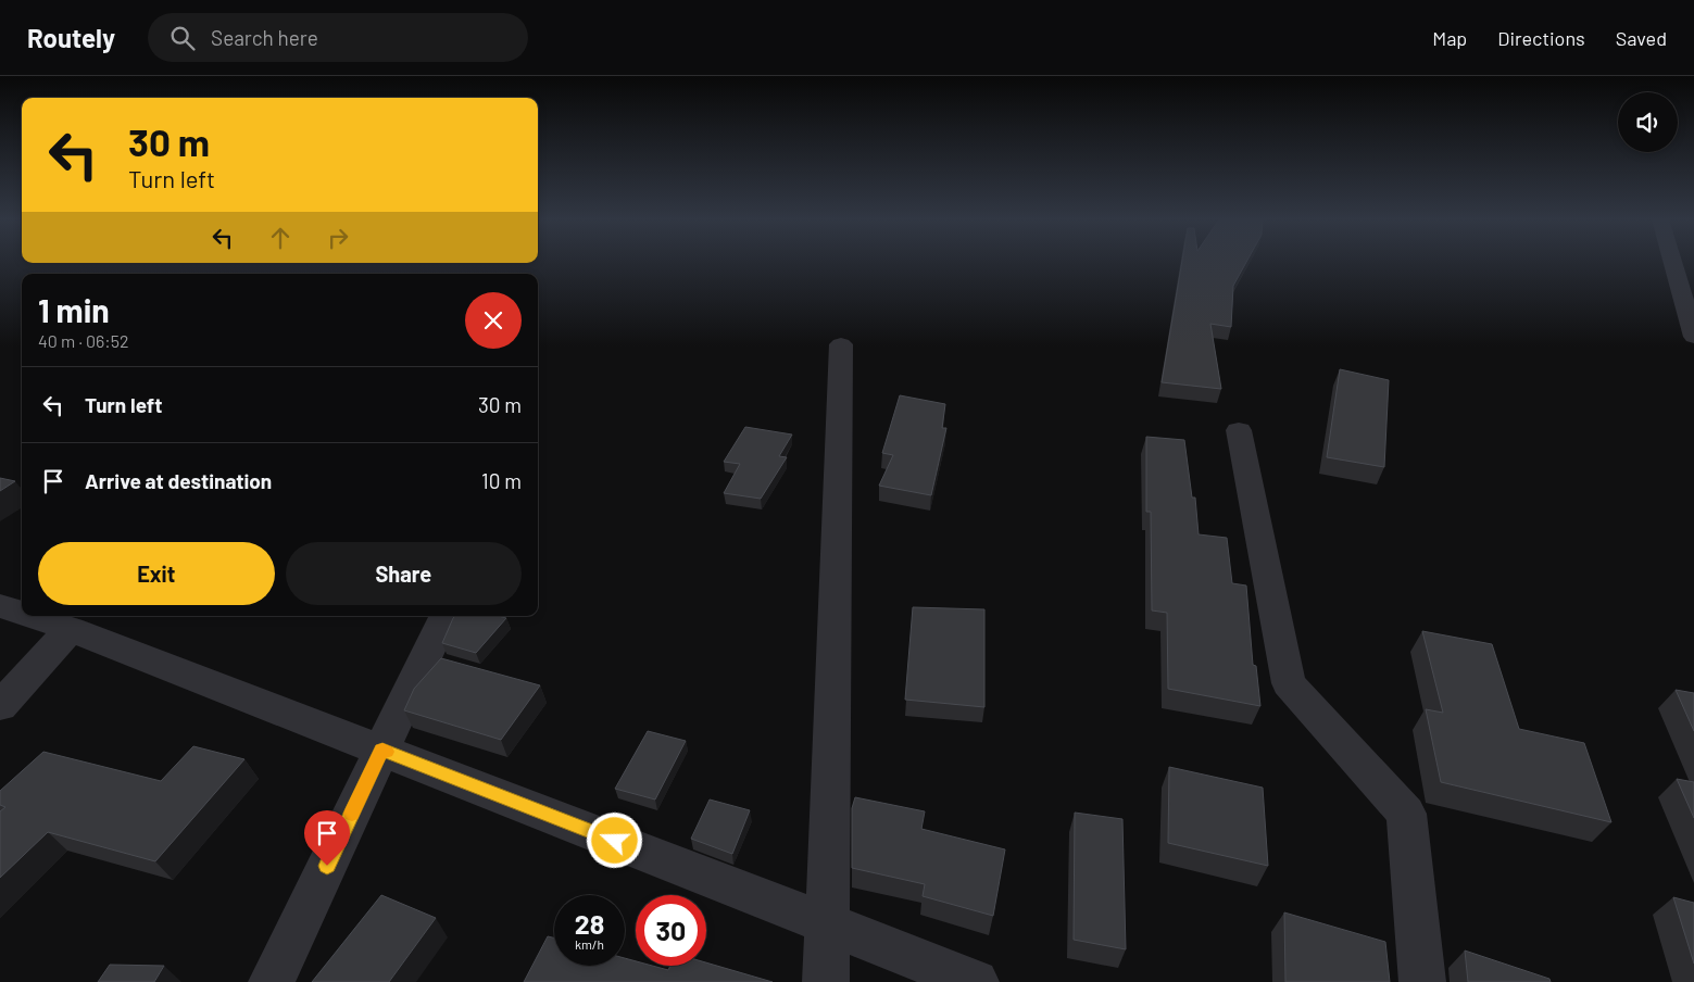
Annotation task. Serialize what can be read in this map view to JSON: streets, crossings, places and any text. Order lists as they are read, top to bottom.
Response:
{
  "page": {
    "header": "Routely",
    "search": "Search here",
    "nav": ["Map", "Directions", "Saved"],
    "turn": ["30 m", "Turn left"],
    "heading": ["1 min", "40 m · 06:52"],
    "list": [
      {
        "name": "Turn left",
        "value": "30 m"
      },
      {
        "name": "Arrive at destination",
        "value": "10 m"
      }
    ],
    "buttons": ["Exit", "Share"],
    "speed": "28 km/h",
    "limit": "30"
  }
}
